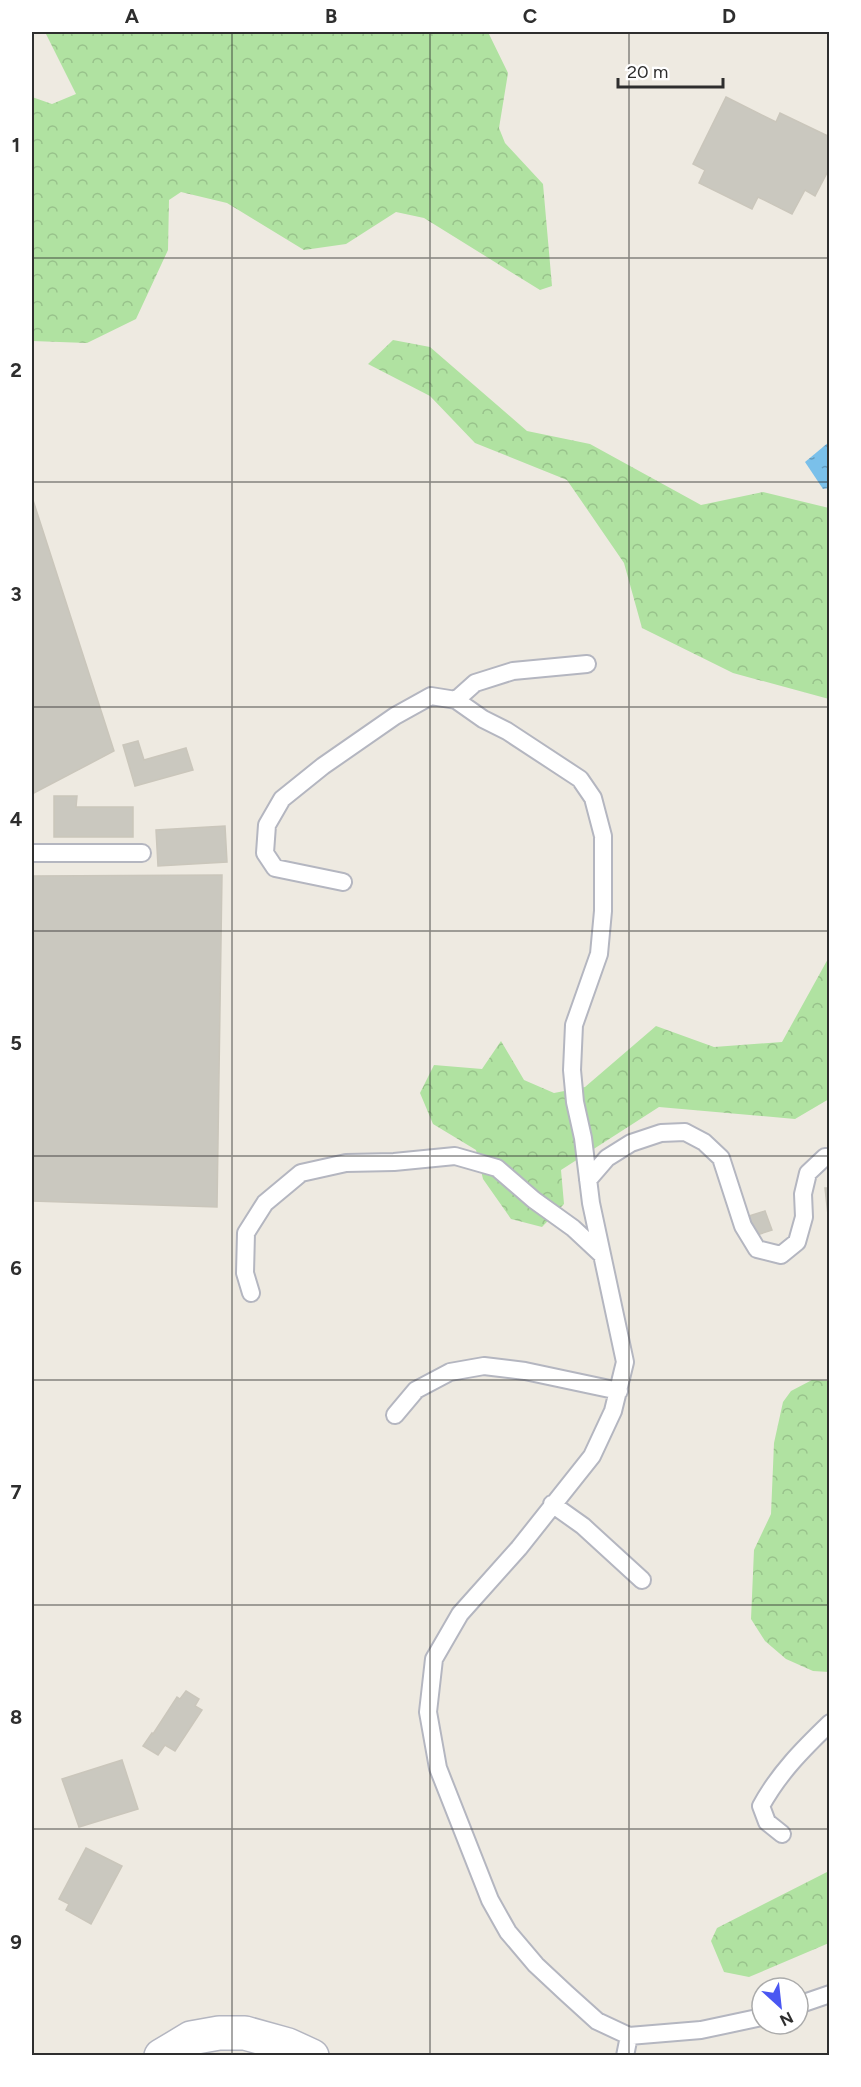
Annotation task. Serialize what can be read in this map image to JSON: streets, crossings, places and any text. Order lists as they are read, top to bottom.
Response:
{
  "scale_bar": "20 m",
  "north": "bottom right",
  "grid": {
    "columns": [
      "A",
      "B",
      "C",
      "D"
    ],
    "rows": [
      "1",
      "2",
      "3",
      "4",
      "5",
      "6",
      "7",
      "8",
      "9"
    ]
  }
}
